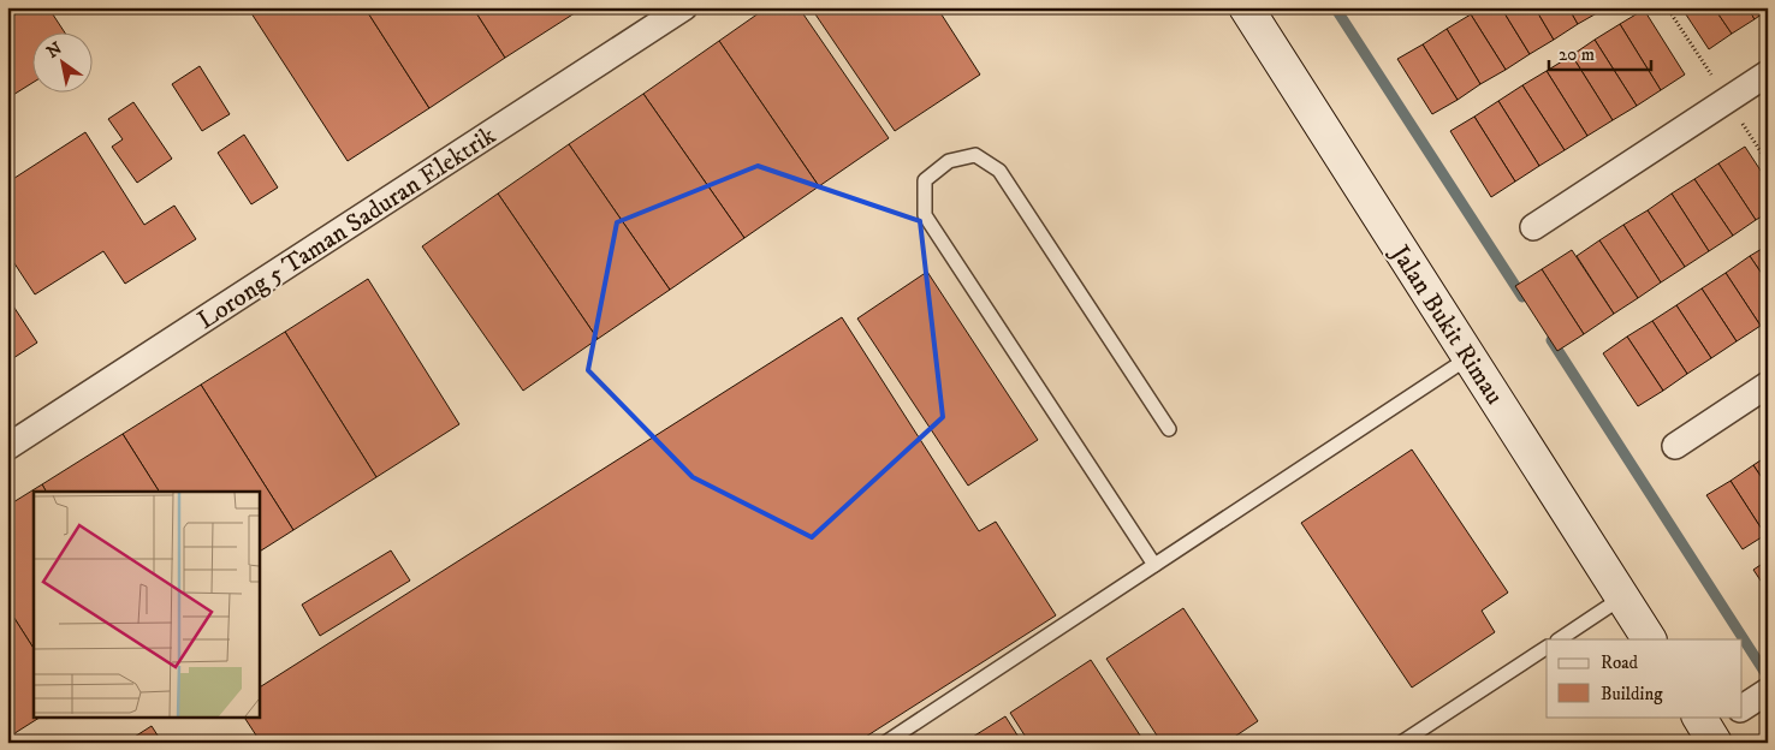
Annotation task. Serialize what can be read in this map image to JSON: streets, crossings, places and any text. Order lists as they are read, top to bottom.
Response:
{
  "streets": {
    "street": ["Lorong 5 Taman Saduran Elektrik", "Jalan Bukit Rimau"]
  },
  "legend": ["Road", "Building"],
  "scale_bar": "20 m",
  "north": "top left"
}
